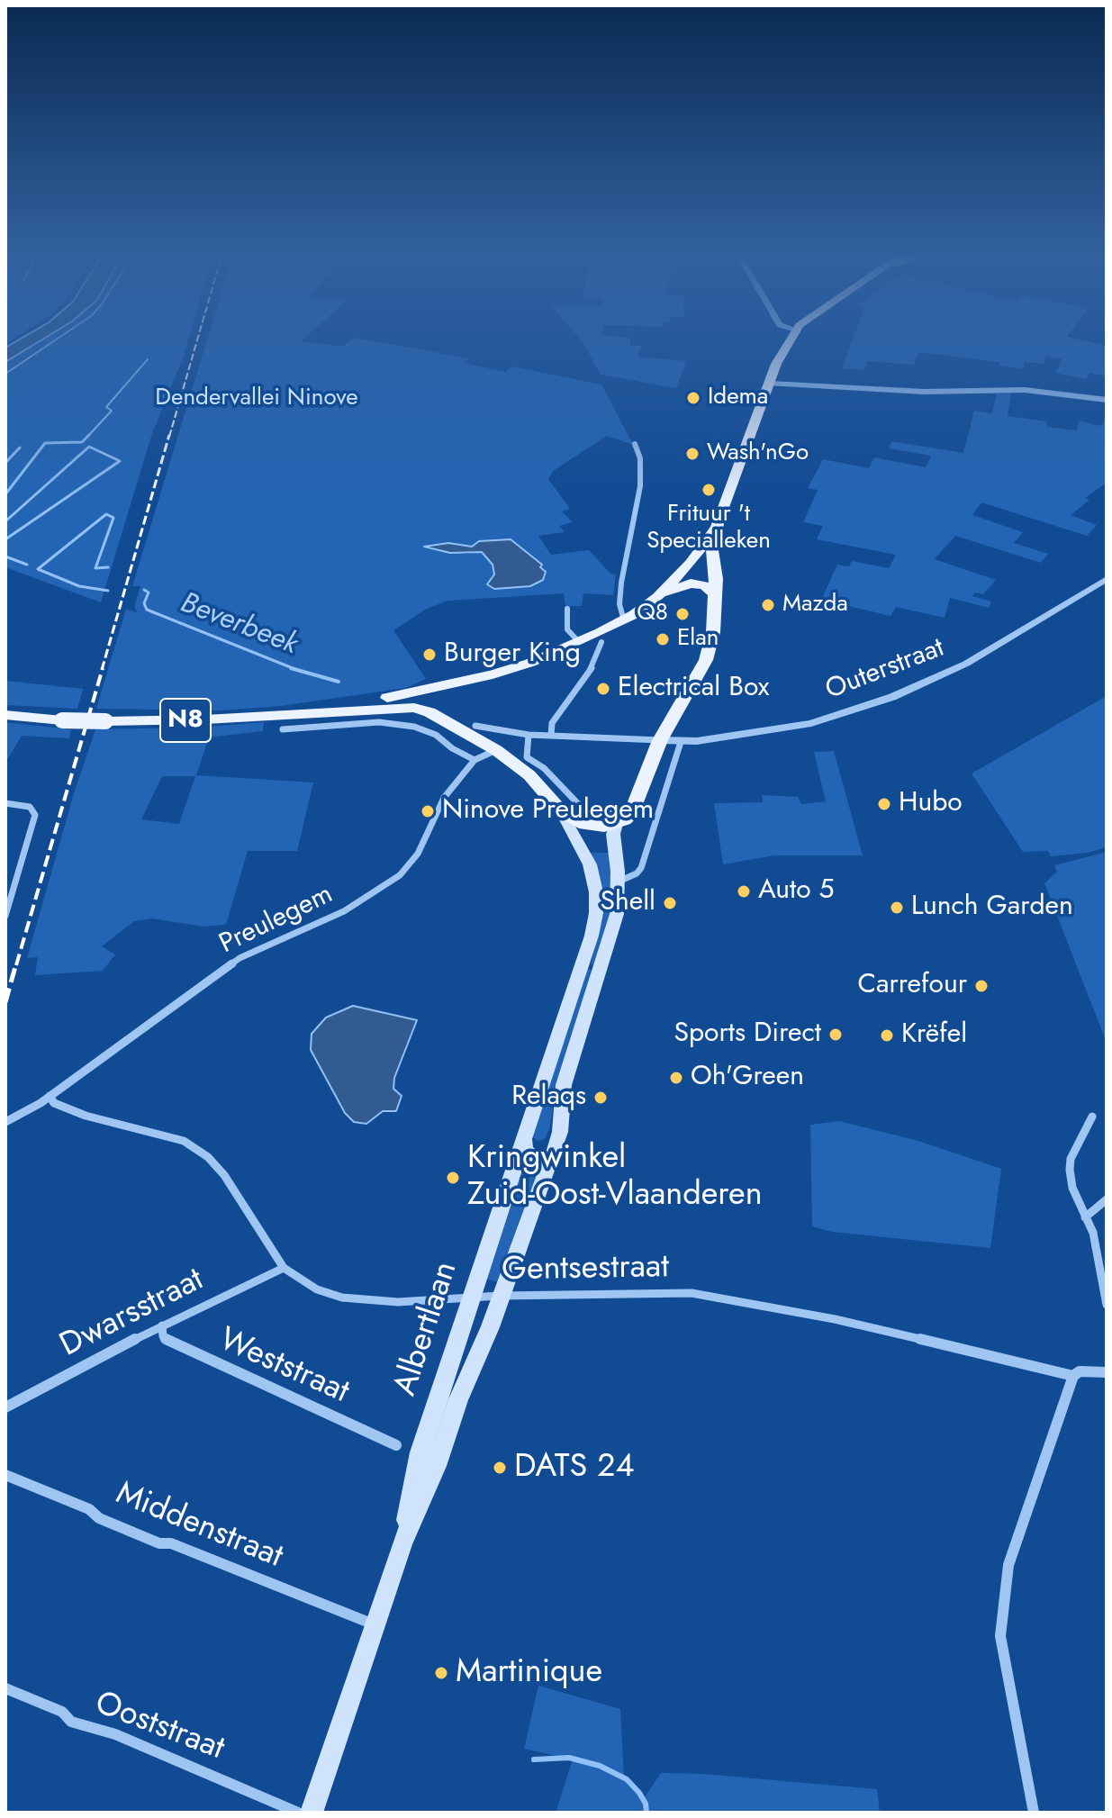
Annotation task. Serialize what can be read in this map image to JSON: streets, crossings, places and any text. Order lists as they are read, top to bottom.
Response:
{
  "streets": {
    "main road": ["N8", "Albertlaan"],
    "street": [
      "Outerstraat",
      "Preulegem",
      "Gentsestraat",
      "Dwarsstraat",
      "Weststraat",
      "Middenstraat",
      "Ooststraat"
    ]
  },
  "crossings": [
    ["Outerstraat", "N8"],
    ["N8", "Albertlaan"],
    ["Preulegem", "Gentsestraat"],
    ["Preulegem", "Albertlaan"],
    ["Gentsestraat", "Dwarsstraat"],
    ["Gentsestraat", "Albertlaan"],
    ["Dwarsstraat", "Weststraat"],
    ["Albertlaan", "Middenstraat"]
  ],
  "water": ["Beverbeek"],
  "parks": ["Dendervallei Ninove"],
  "places": [
    "Idema",
    "Wash'nGo",
    "Frituur 't Specialleken",
    "Mazda",
    "Q8",
    "Elan",
    "Burger King",
    "Electrical Box",
    "Hubo",
    "Ninove Preulegem",
    "Auto 5",
    "Shell",
    "Lunch Garden",
    "Carrefour",
    "Sports Direct",
    "Krëfel",
    "Oh'Green",
    "Relaqs",
    "Kringwinkel Zuid-Oost-Vlaanderen",
    "DATS 24",
    "Martinique"
  ]
}
